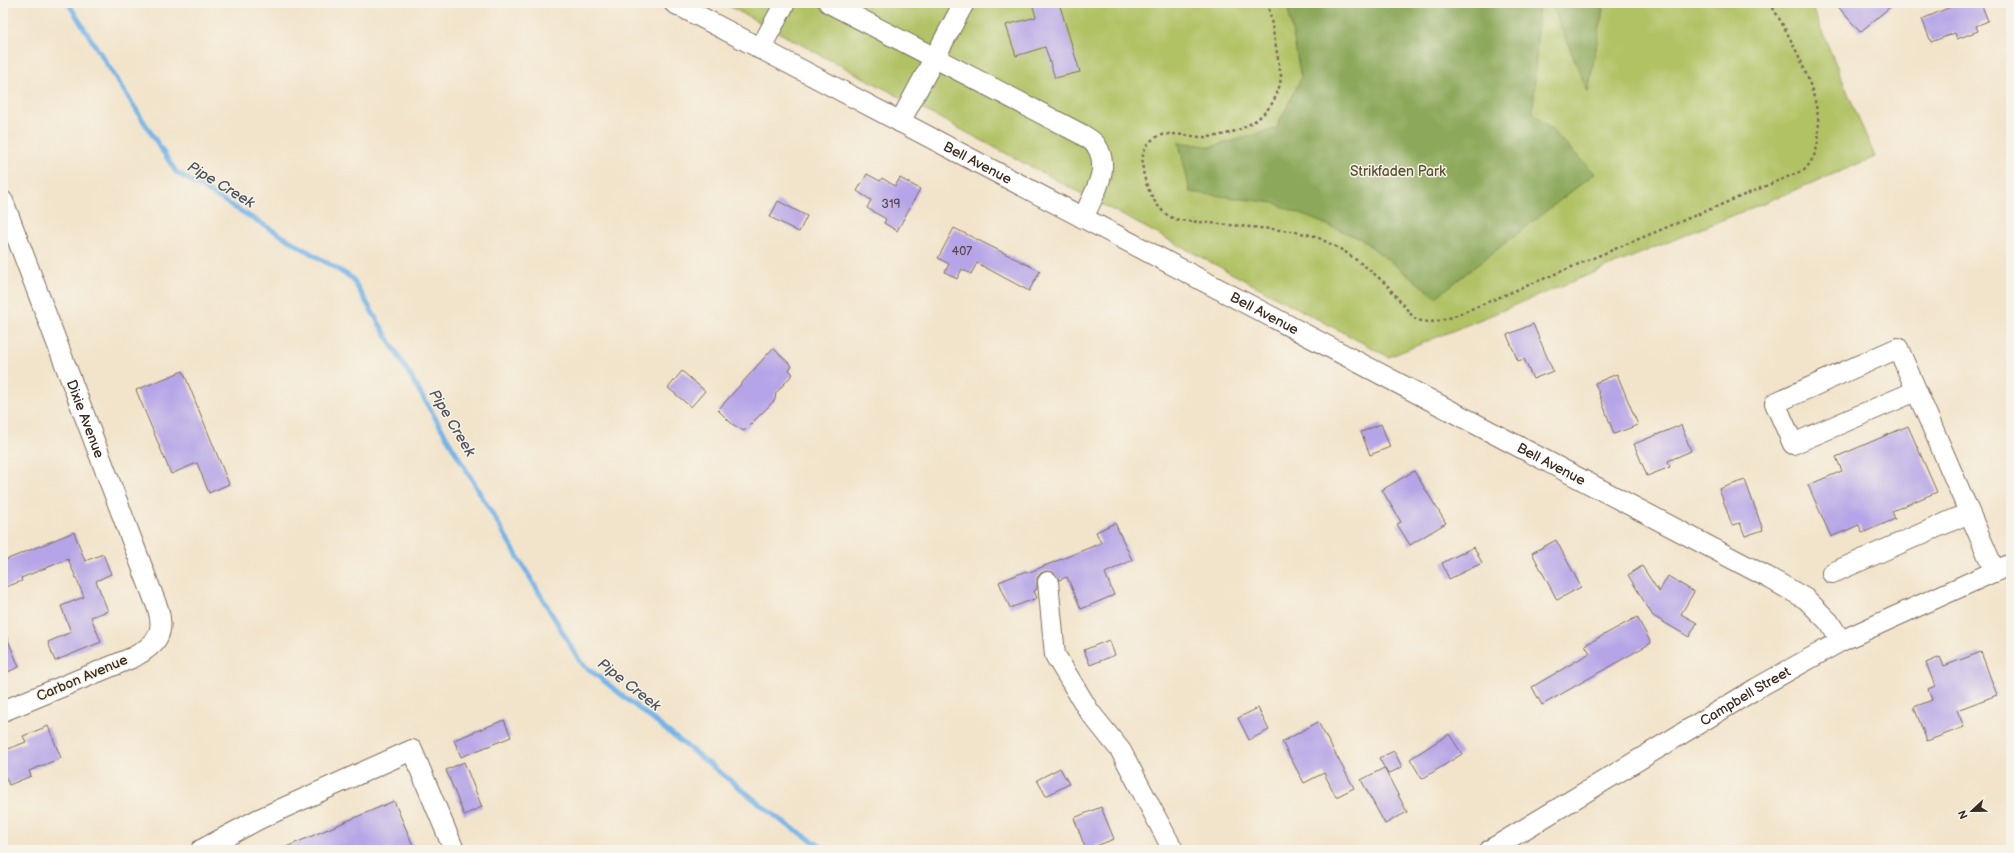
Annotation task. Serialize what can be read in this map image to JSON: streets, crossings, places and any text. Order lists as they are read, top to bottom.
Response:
{
  "streets": {
    "street": [
      "Bell Avenue",
      "Dixie Avenue",
      "Carbon Avenue",
      "Campbell Street"
    ]
  },
  "crossings": [
    ["Bell Avenue", "Campbell Street"],
    ["Dixie Avenue", "Carbon Avenue"]
  ],
  "water": ["Pipe Creek"],
  "parks": ["Strikfaden Park"],
  "house_numbers": ["319", "407"],
  "north": "left"
}
